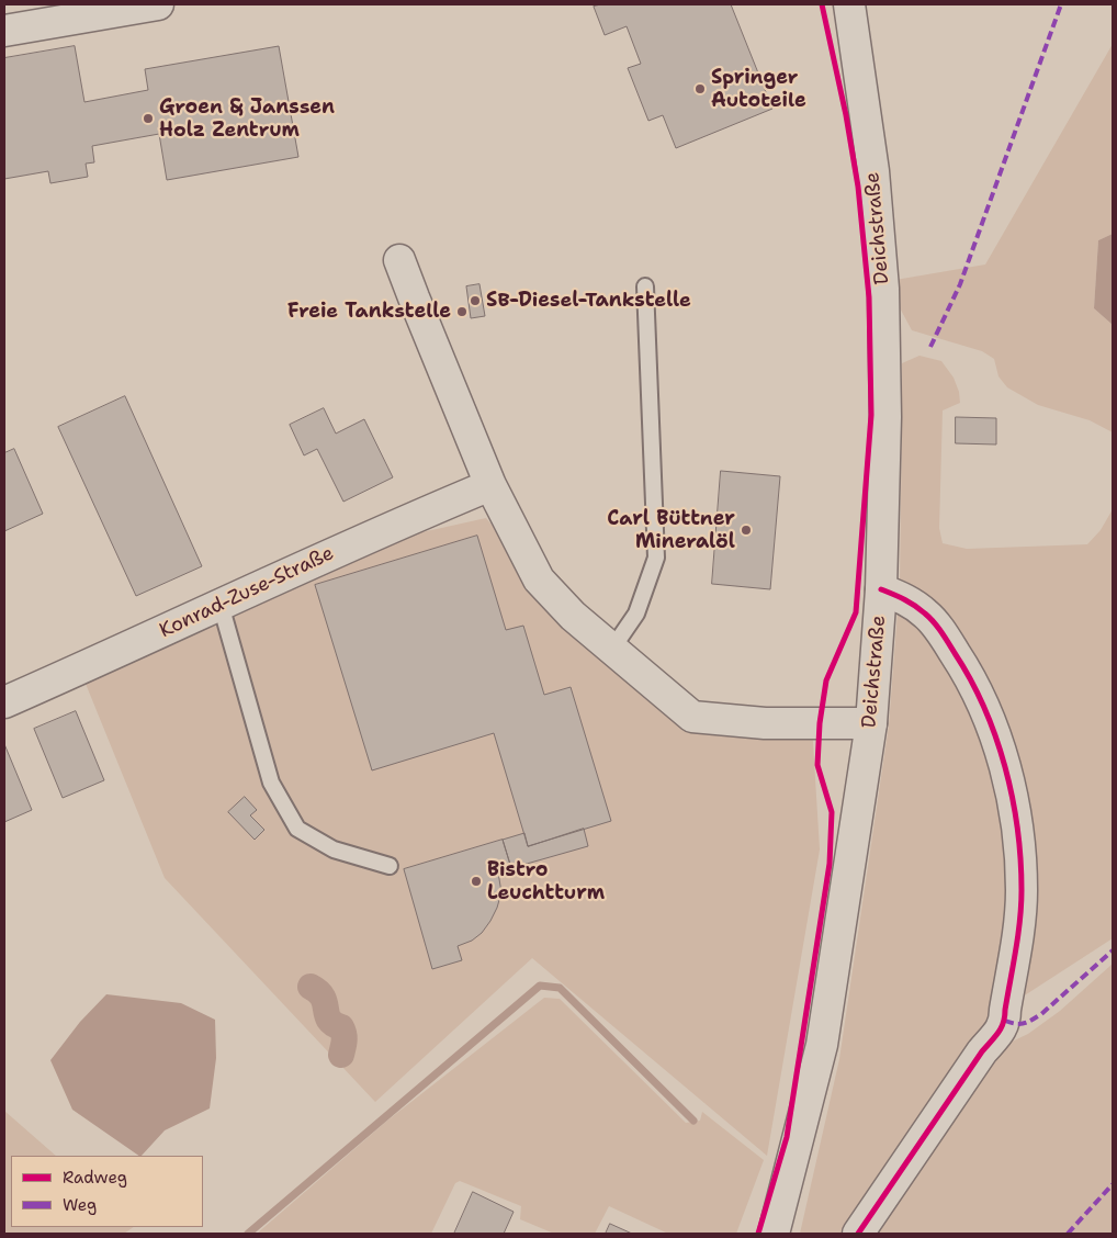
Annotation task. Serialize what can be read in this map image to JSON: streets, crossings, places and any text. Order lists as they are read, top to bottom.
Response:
{
  "streets": {
    "street": ["Deichstraße", "Konrad-Zuse-Straße"]
  },
  "places": [
    "Springer Autoteile",
    "Groen & Janssen Holz Zentrum",
    "SB-Diesel-Tankstelle",
    "Freie Tankstelle",
    "Carl Büttner Mineralöl",
    "Bistro Leuchtturm"
  ],
  "legend": ["Radweg", "Weg"]
}
